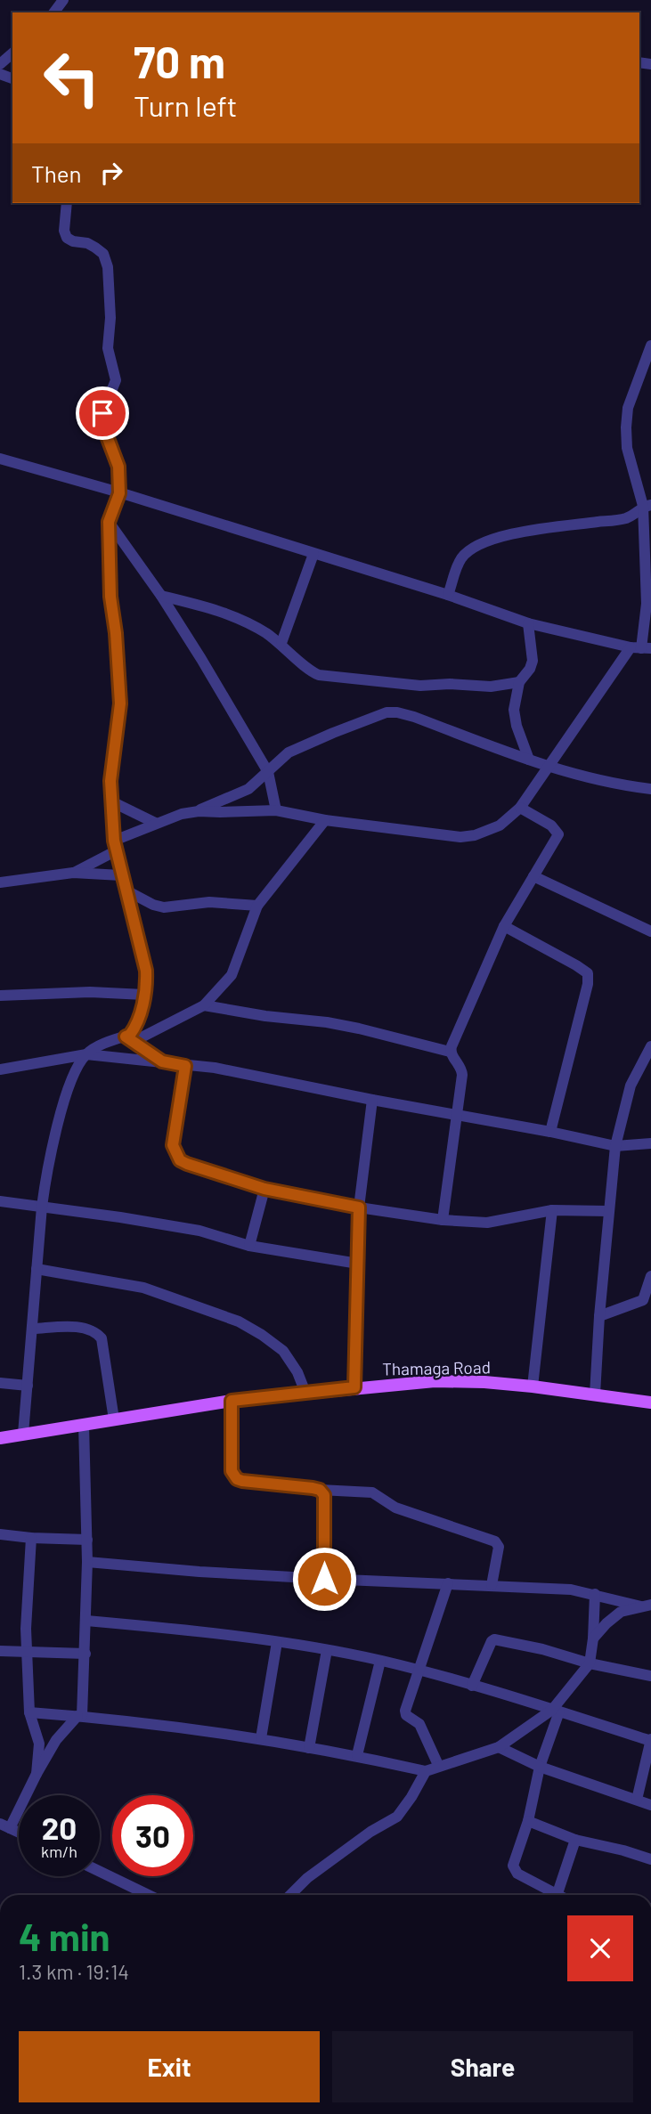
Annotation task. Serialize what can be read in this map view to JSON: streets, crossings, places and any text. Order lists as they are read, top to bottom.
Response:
{
  "streets": {
    "main road": ["Thamaga Road"]
  },
  "page": {
    "turn": ["70 m", "Turn left"],
    "then": "Then",
    "speed": "20 km/h",
    "limit": "30",
    "heading": ["4 min", "1.3 km · 19:14"],
    "buttons": ["Exit", "Share"]
  }
}
